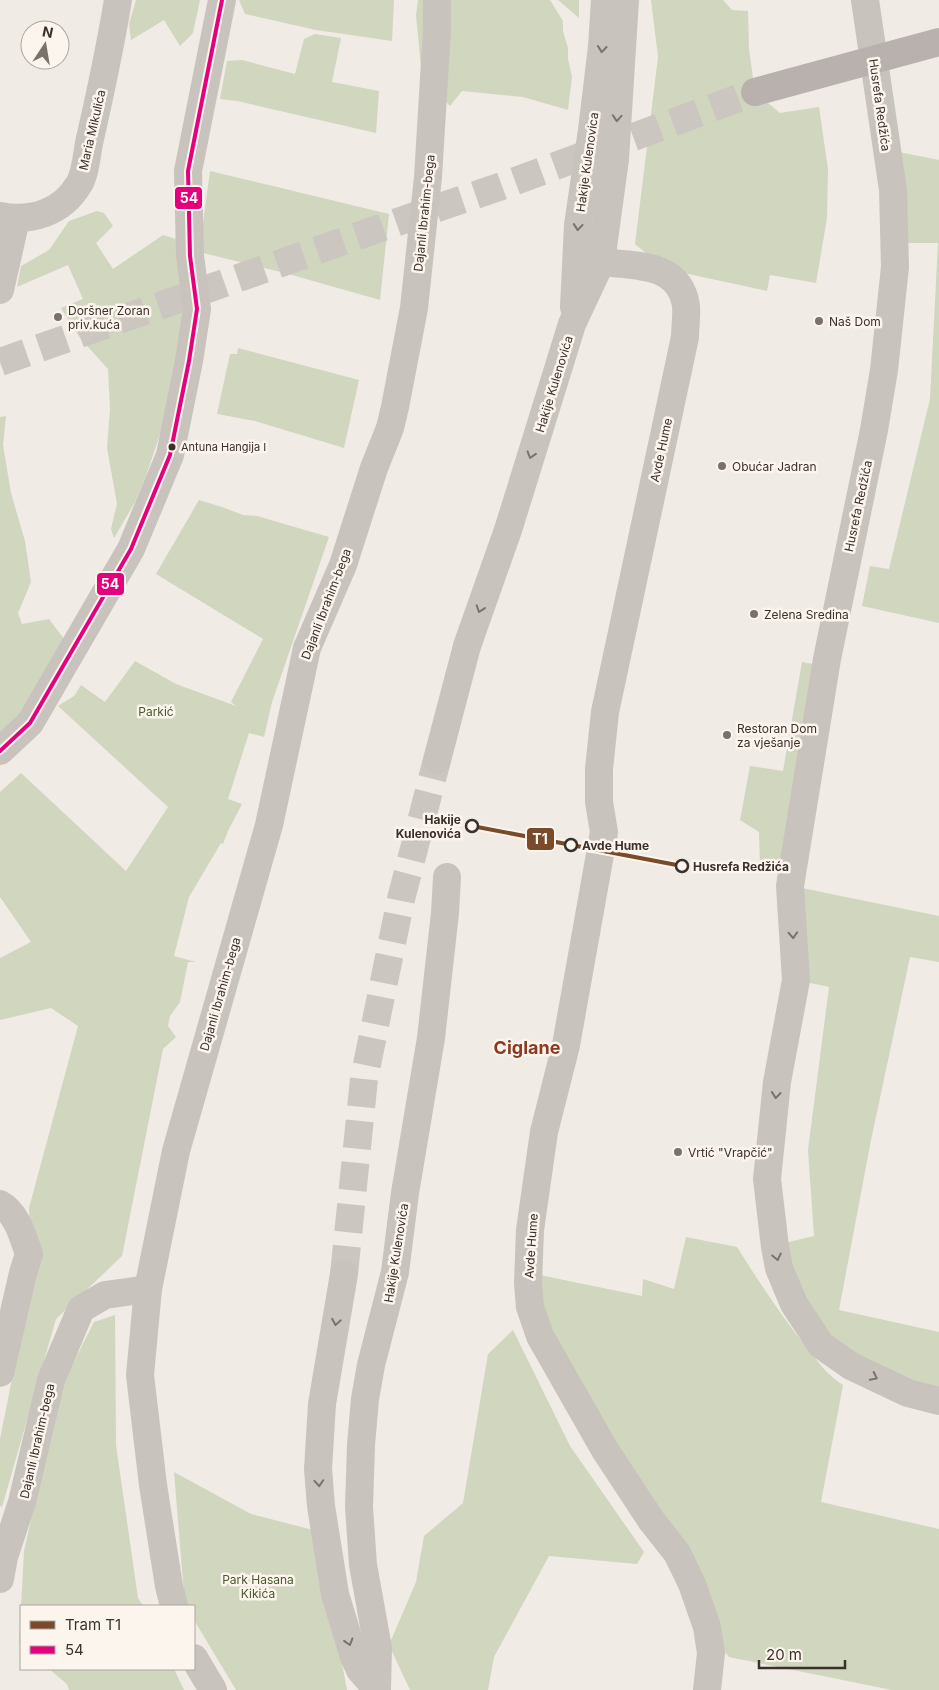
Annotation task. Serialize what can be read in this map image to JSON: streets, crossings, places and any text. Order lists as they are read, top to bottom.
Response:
{
  "streets": {
    "street": [
      "Husrefa Redžića",
      "Maria Mikulića",
      "Hakije Kulenovica",
      "Dajanli Ibrahim-bega",
      "Hakije Kulenovića",
      "Avde Hume"
    ]
  },
  "crossings": [
    ["Hakije Kulenovica", "Hakije Kulenovića"],
    ["Hakije Kulenovića", "Avde Hume"]
  ],
  "one_way": ["Husrefa Redžića", "Hakije Kulenovica"],
  "districts": ["Ciglane"],
  "parks": ["Parkić", "Park Hasana Kikića"],
  "places": [
    "Doršner Zoran priv.kuća",
    "Naš Dom",
    "Antuna Hangija I",
    "Obućar Jadran",
    "Zelena Sredina",
    "Restoran Dom za vješanje",
    "Hakije Kulenovića",
    "Avde Hume",
    "Husrefa Redžića",
    "Vrtić \"Vrapčić\""
  ],
  "lines": ["transit line 54", "tram line T1"],
  "legend": ["Tram T1", "54"],
  "scale_bar": "20 m",
  "north": "top"
}
